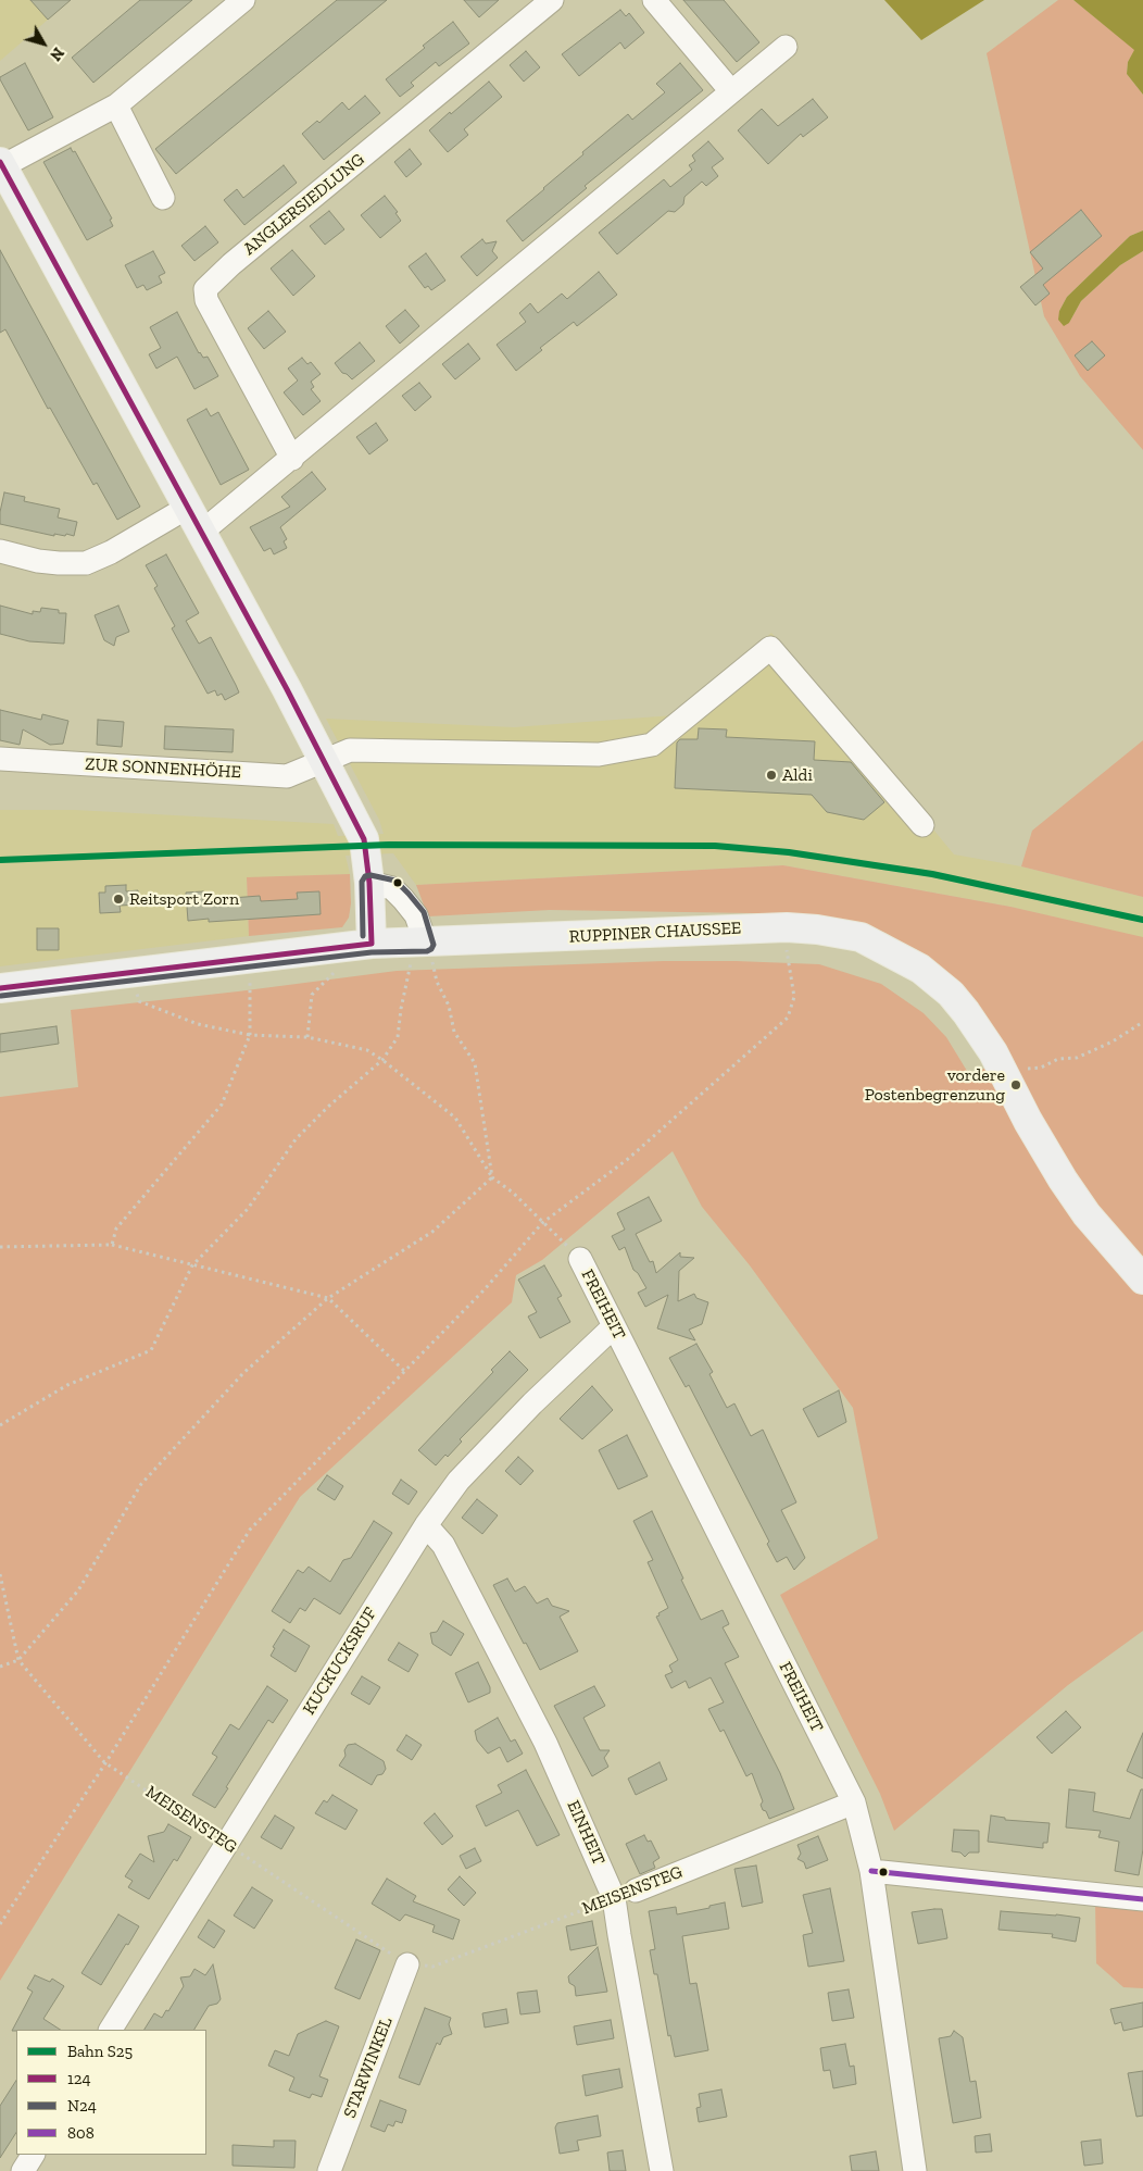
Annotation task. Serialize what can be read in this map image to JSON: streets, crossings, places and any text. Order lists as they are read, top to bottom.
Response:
{
  "streets": {
    "main road": ["RUPPINER CHAUSSEE"],
    "street": [
      "ANGLERSIEDLUNG",
      "ZUR SONNENHÖHE",
      "FREIHEIT",
      "KUCKUCKSRUF",
      "MEISENSTEG",
      "EINHEIT",
      "STARWINKEL"
    ]
  },
  "crossings": [
    ["FREIHEIT", "KUCKUCKSRUF"],
    ["FREIHEIT", "MEISENSTEG"],
    ["KUCKUCKSRUF", "MEISENSTEG"],
    ["KUCKUCKSRUF", "EINHEIT"],
    ["MEISENSTEG", "EINHEIT"],
    ["MEISENSTEG", "STARWINKEL"]
  ],
  "places": ["Aldi", "Reitsport Zorn", "vordere Postenbegrenzung"],
  "lines": [
    "transit line 124",
    "rail line S25",
    "transit line N24",
    "transit line 808"
  ],
  "legend": [
    "Bahn S25",
    "124",
    "N24",
    "808"
  ],
  "north": "bottom right"
}
